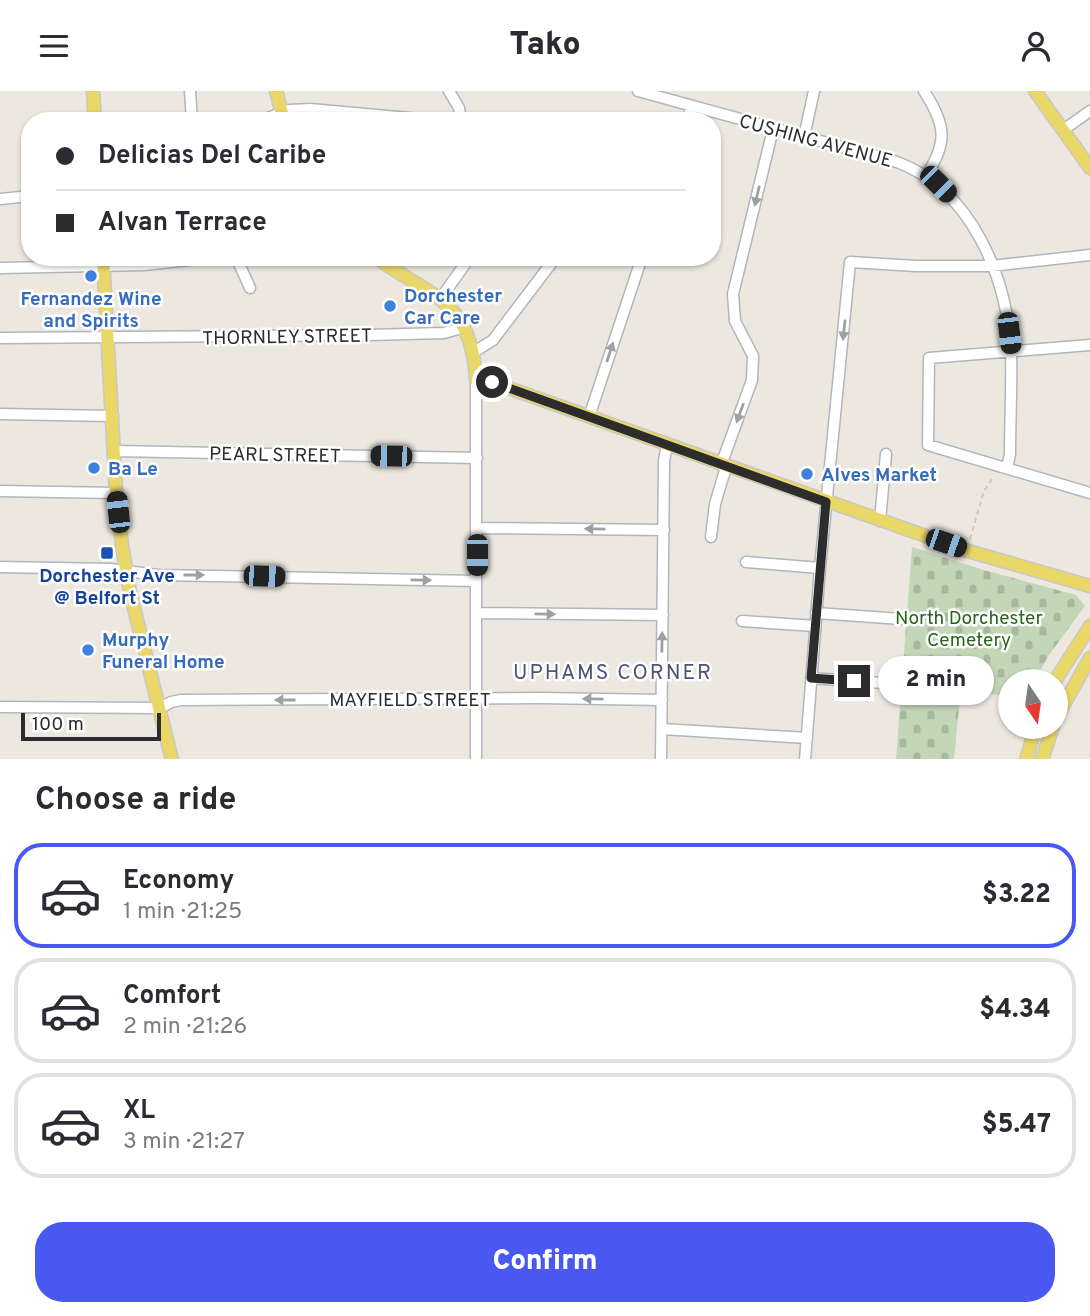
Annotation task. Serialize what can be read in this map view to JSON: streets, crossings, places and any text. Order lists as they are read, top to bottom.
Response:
{
  "streets": {
    "street": [
      "CUSHING AVENUE",
      "THORNLEY STREET",
      "PEARL STREET",
      "MAYFIELD STREET"
    ]
  },
  "districts": ["UPHAMS CORNER"],
  "parks": ["North Dorchester Cemetery"],
  "places": {
    "other": [
      "Fernandez Wine and Spirits",
      "Dorchester Car Care",
      "Ba Le",
      "Alves Market",
      "Murphy Funeral Home"
    ],
    "transit": ["Dorchester Ave @ Belfort St"]
  },
  "scale_bar": "100 m",
  "north": "bottom",
  "page": {
    "header": "Tako",
    "banner": ["Delicias Del Caribe", "Alvan Terrace"],
    "bubble": "2 min",
    "scale": "100 m",
    "heading": "Choose a ride",
    "list": [
      {
        "name": "Economy",
        "note": "1 min · 21:25",
        "value": "$3.22"
      },
      {
        "name": "Comfort",
        "note": "2 min · 21:26",
        "value": "$4.34"
      },
      {
        "name": "XL",
        "note": "3 min · 21:27",
        "value": "$5.47"
      }
    ],
    "buttons": "Confirm"
  }
}
